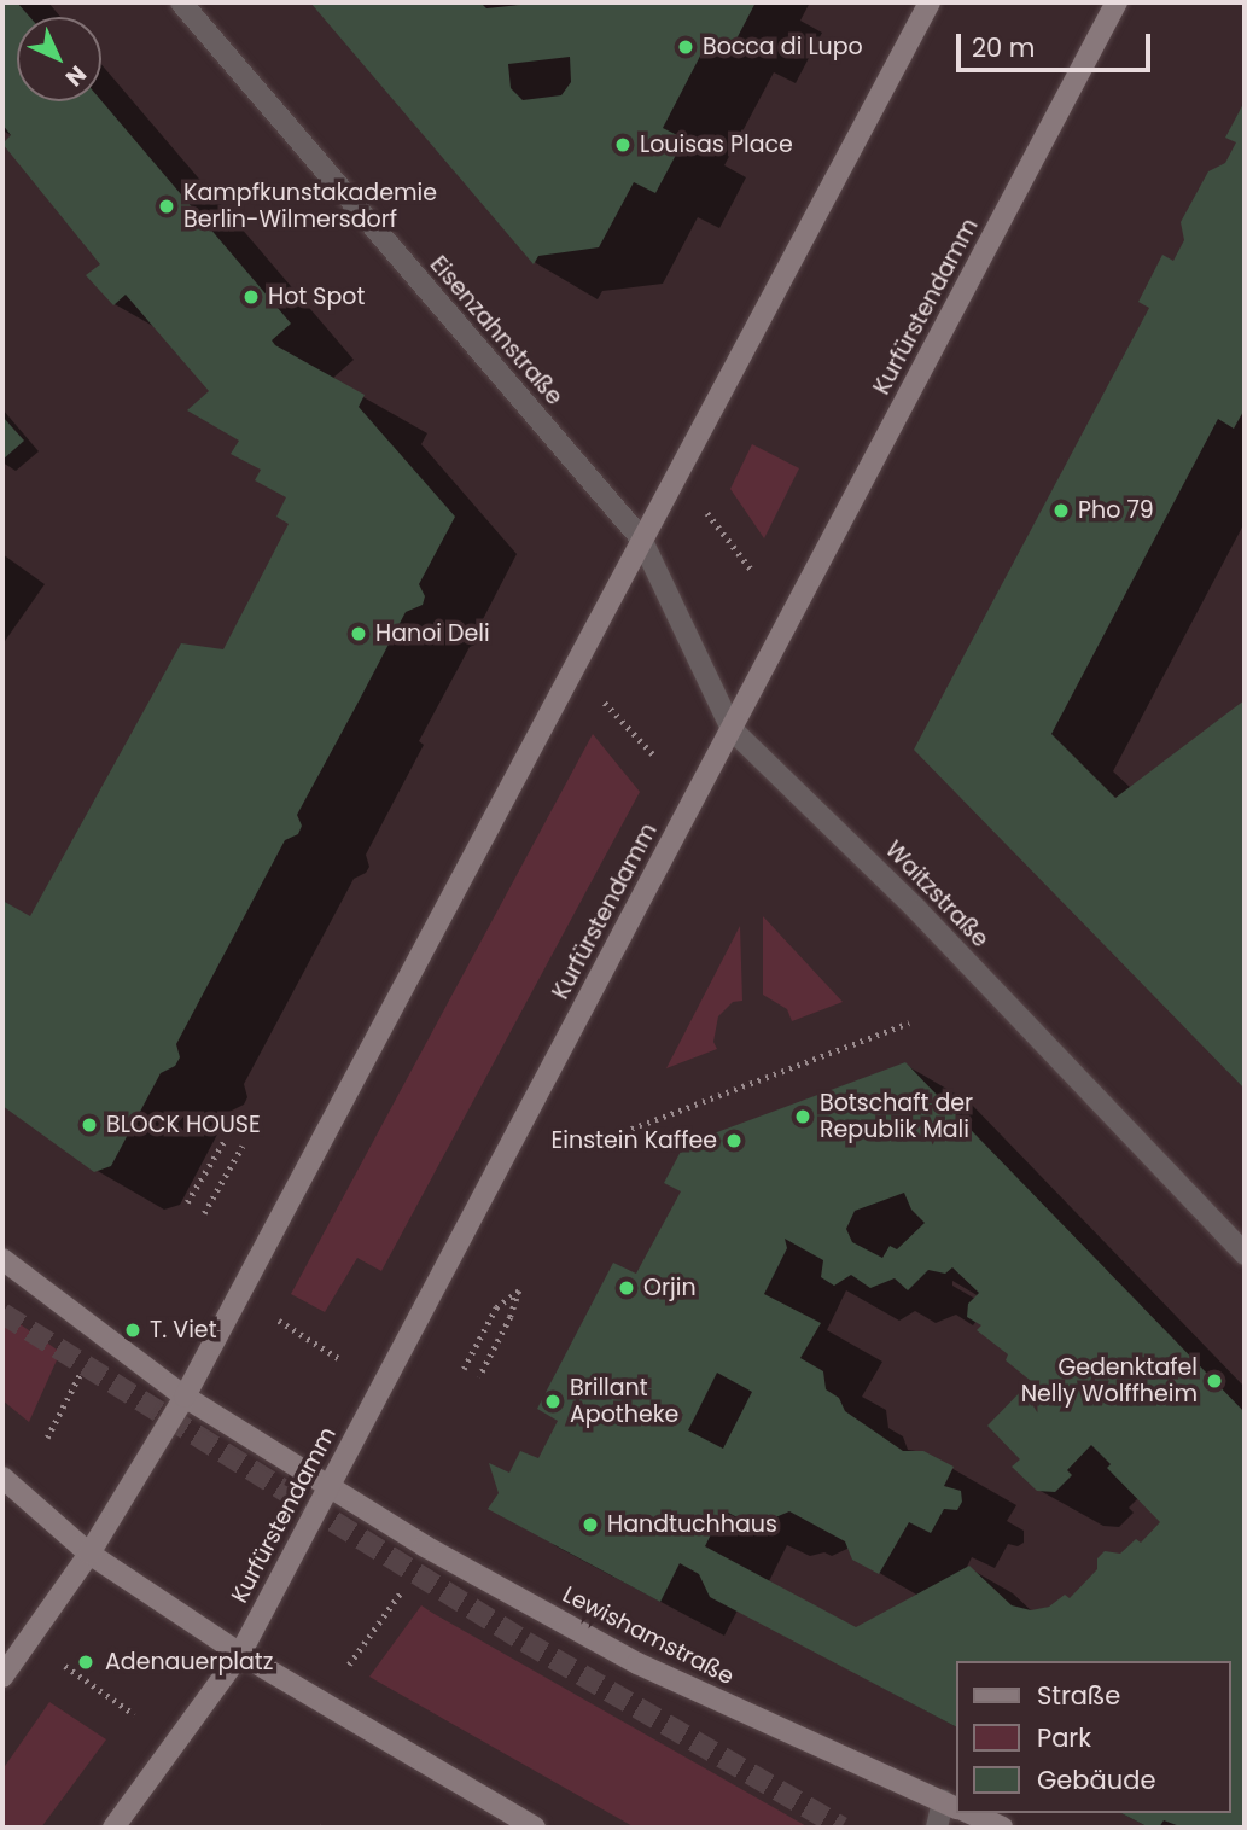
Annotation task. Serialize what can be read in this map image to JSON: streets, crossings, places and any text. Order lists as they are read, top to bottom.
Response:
{
  "streets": {
    "main road": ["Kurfürstendamm", "Lewishamstraße"],
    "street": ["Eisenzahnstraße", "Waitzstraße"]
  },
  "crossings": [
    ["Kurfürstendamm", "Waitzstraße"],
    ["Kurfürstendamm", "Lewishamstraße"],
    ["Eisenzahnstraße", "Waitzstraße"]
  ],
  "places": [
    "Bocca di Lupo",
    "Louisas Place",
    "Kampfkunstakademie Berlin-Wilmersdorf",
    "Hot Spot",
    "Pho 79",
    "Hanoi Deli",
    "Botschaft der Republik Mali",
    "BLOCK HOUSE",
    "Einstein Kaffee",
    "Orjin",
    "T. Viet",
    "Gedenktafel Nelly Wolffheim",
    "Brillant Apotheke",
    "Handtuchhaus",
    "Adenauerplatz"
  ],
  "legend": ["Straße", "Park", "Gebäude"],
  "scale_bar": "20 m",
  "north": "bottom right"
}
